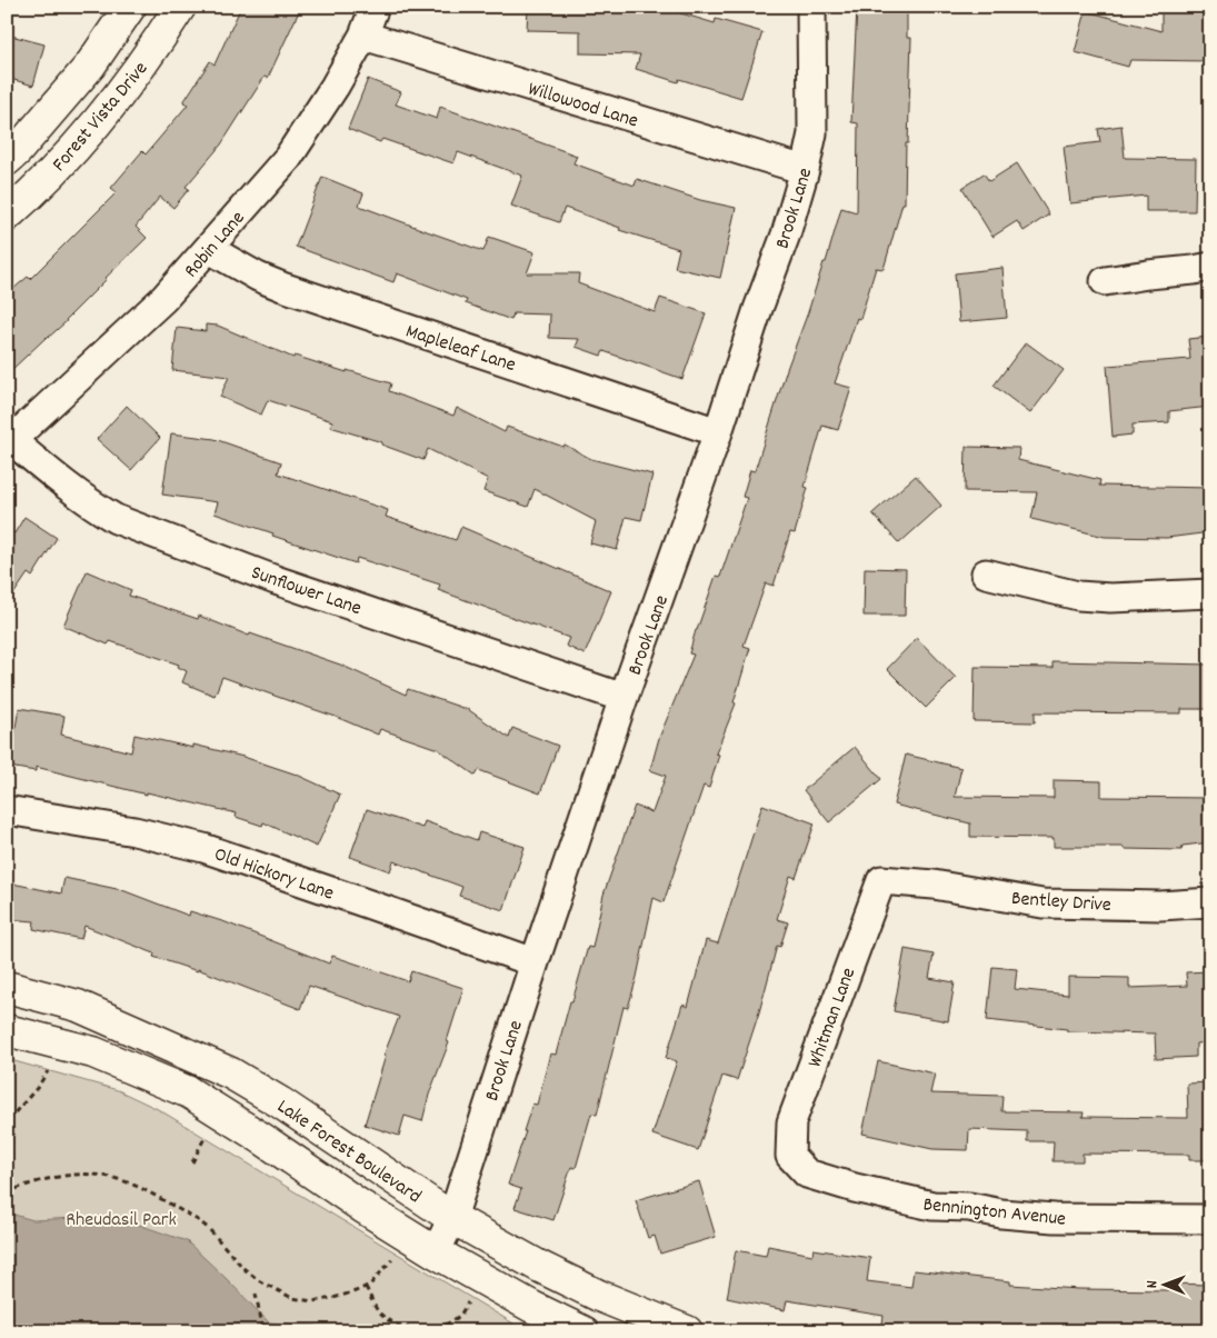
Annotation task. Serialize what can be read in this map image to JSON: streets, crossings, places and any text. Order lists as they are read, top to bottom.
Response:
{
  "streets": {
    "street": [
      "Willowood Lane",
      "Forest Vista Drive",
      "Brook Lane",
      "Robin Lane",
      "Mapleleaf Lane",
      "Sunflower Lane",
      "Old Hickory Lane",
      "Bentley Drive",
      "Whitman Lane",
      "Lake Forest Boulevard",
      "Bennington Avenue"
    ]
  },
  "crossings": [
    ["Willowood Lane", "Brook Lane"],
    ["Willowood Lane", "Robin Lane"],
    ["Brook Lane", "Mapleleaf Lane"],
    ["Brook Lane", "Sunflower Lane"],
    ["Brook Lane", "Old Hickory Lane"],
    ["Brook Lane", "Lake Forest Boulevard"],
    ["Robin Lane", "Mapleleaf Lane"],
    ["Robin Lane", "Sunflower Lane"],
    ["Bentley Drive", "Whitman Lane"],
    ["Whitman Lane", "Bennington Avenue"]
  ],
  "parks": ["Rheudasil Park"],
  "north": "left"
}
